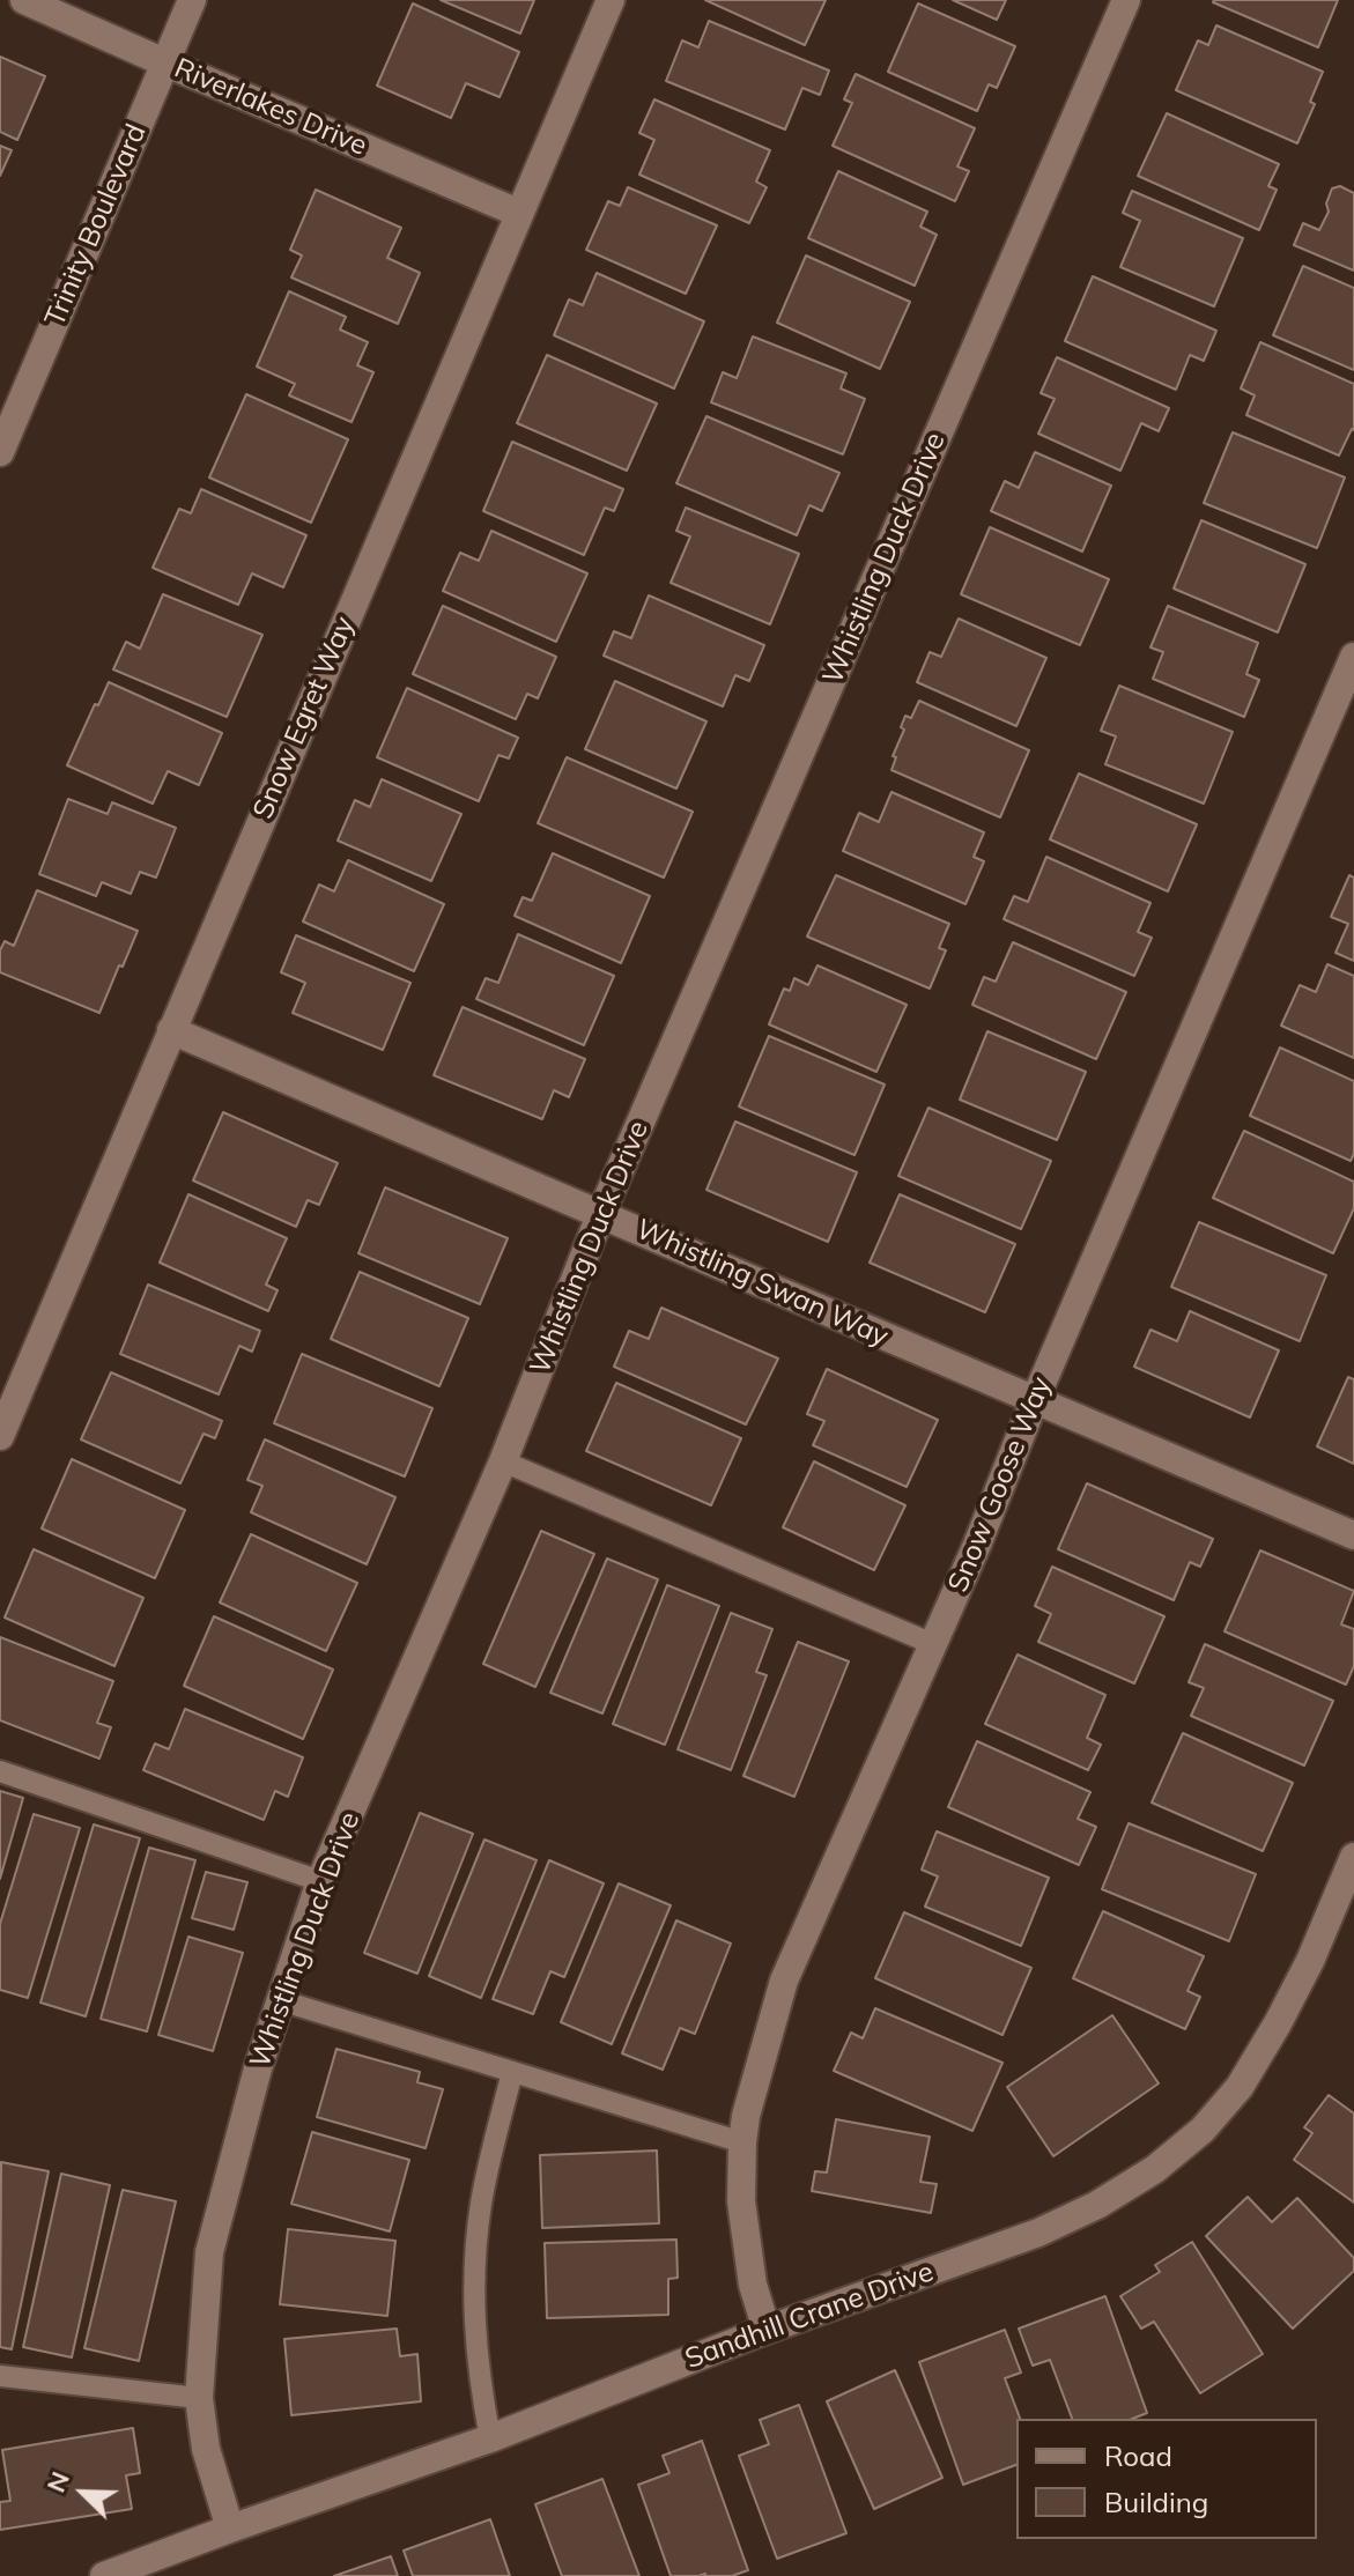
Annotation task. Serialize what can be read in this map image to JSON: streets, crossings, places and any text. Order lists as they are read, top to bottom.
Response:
{
  "streets": {
    "street": [
      "Riverlakes Drive",
      "Trinity Boulevard",
      "Whistling Duck Drive",
      "Snow Egret Way",
      "Whistling Swan Way",
      "Snow Goose Way",
      "Sandhill Crane Drive"
    ]
  },
  "crossings": [
    ["Riverlakes Drive", "Trinity Boulevard"],
    ["Riverlakes Drive", "Snow Egret Way"],
    ["Whistling Duck Drive", "Whistling Swan Way"],
    ["Whistling Duck Drive", "Sandhill Crane Drive"],
    ["Snow Egret Way", "Whistling Swan Way"],
    ["Whistling Swan Way", "Snow Goose Way"],
    ["Snow Goose Way", "Sandhill Crane Drive"]
  ],
  "legend": ["Road", "Building"],
  "north": "top left"
}
